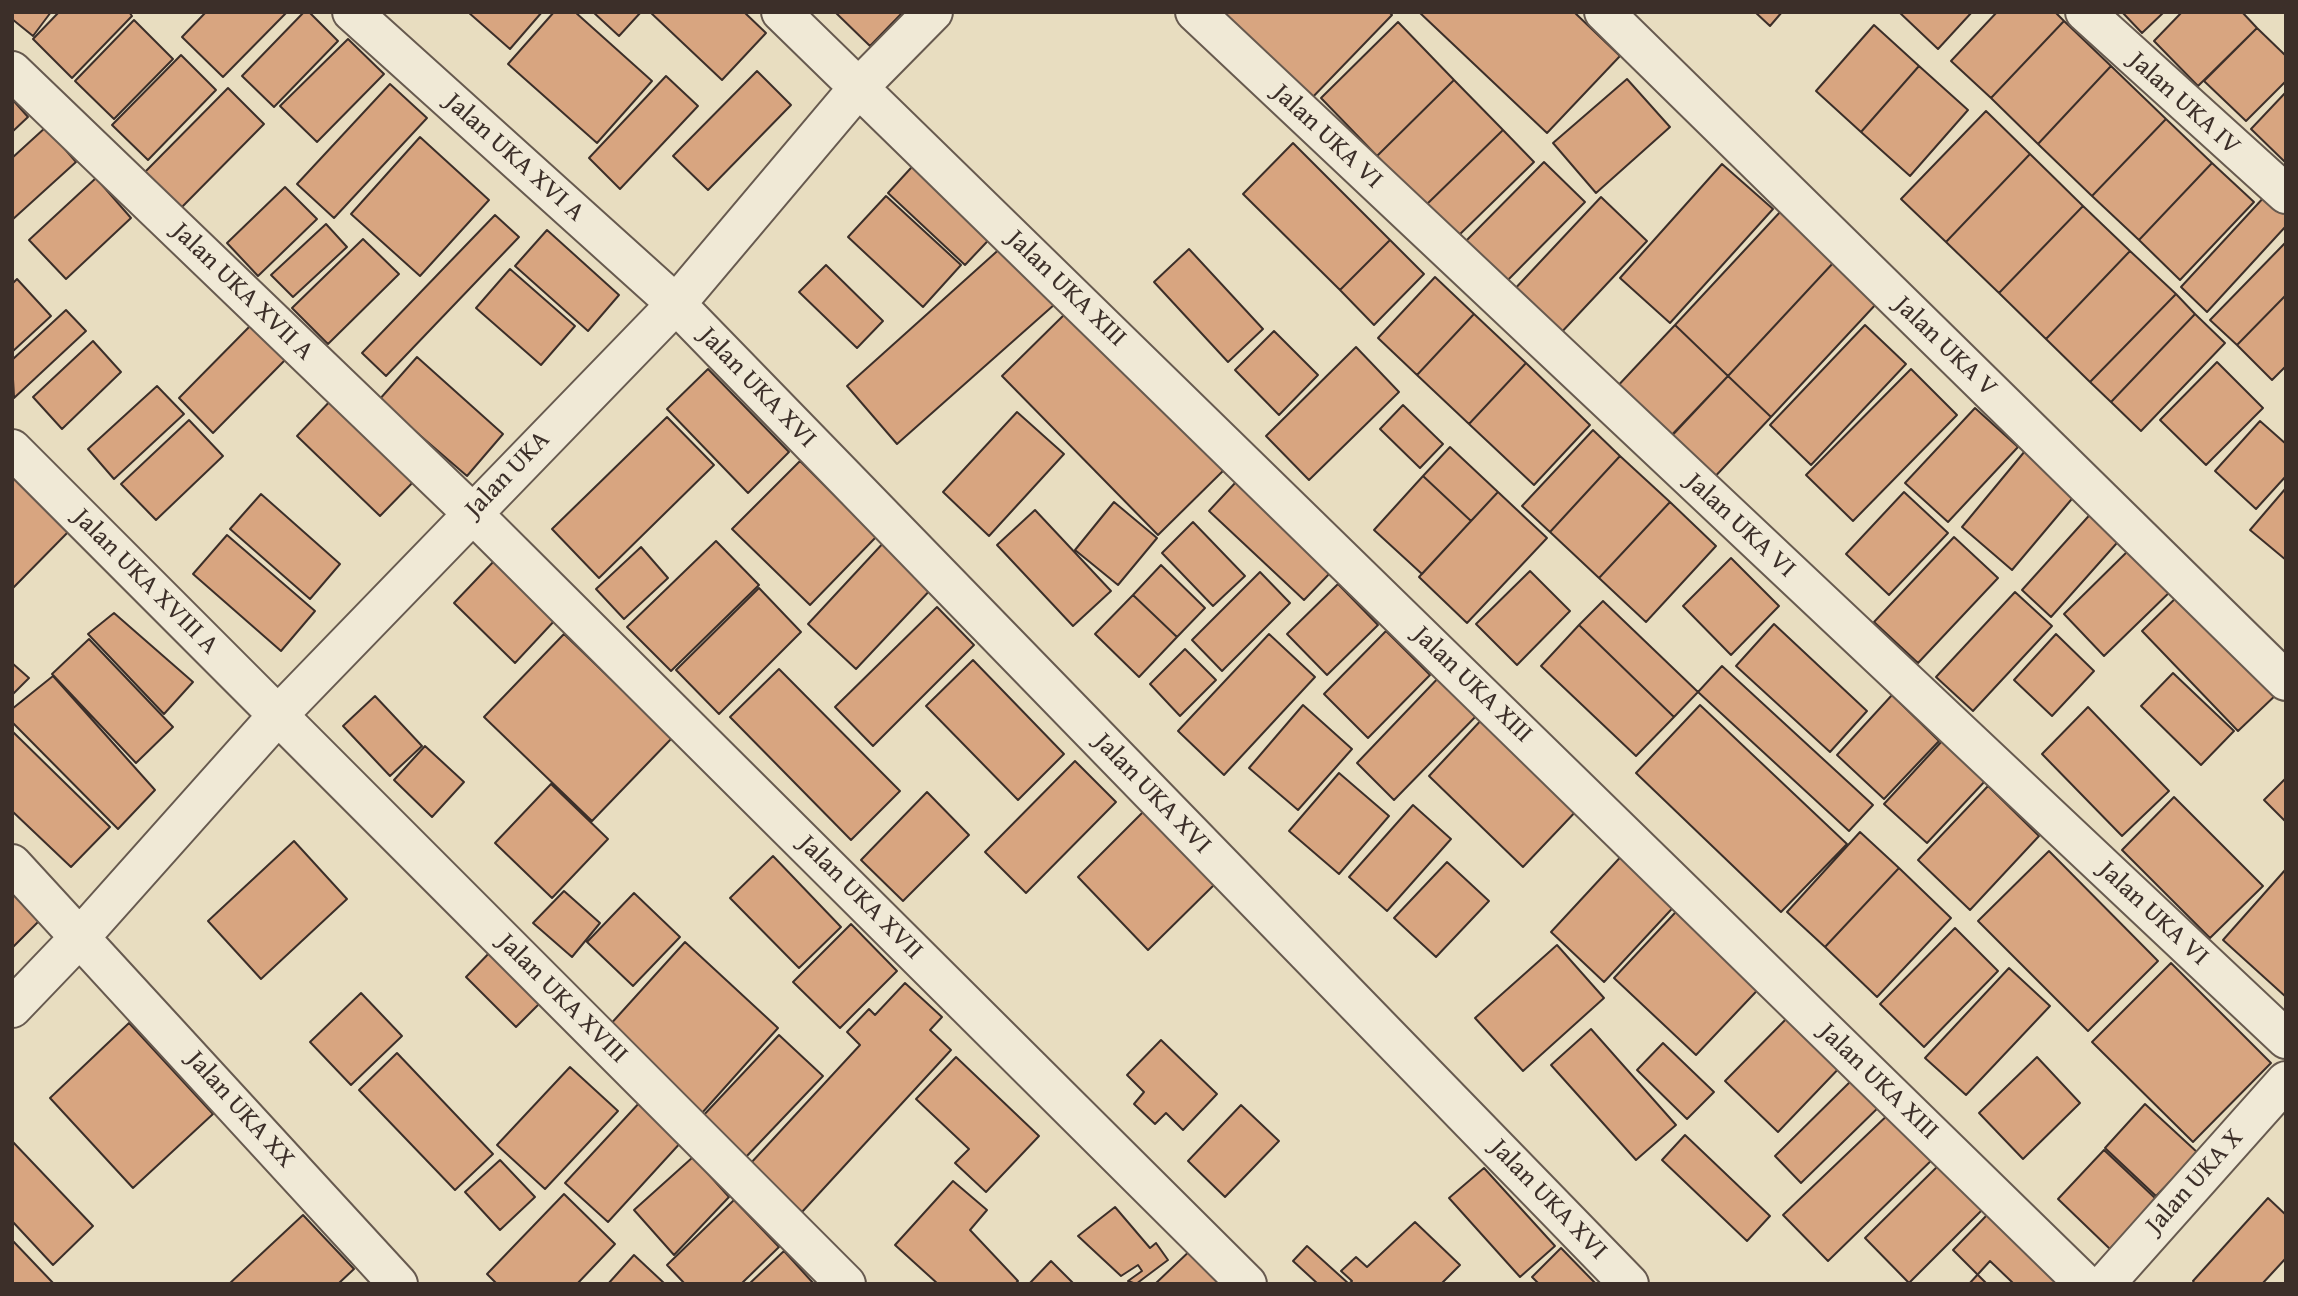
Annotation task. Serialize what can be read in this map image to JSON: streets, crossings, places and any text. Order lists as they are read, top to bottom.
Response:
{
  "streets": {
    "street": [
      "Jalan UKA IV",
      "Jalan UKA VI",
      "Jalan UKA XVI A",
      "Jalan UKA XIII",
      "Jalan UKA XVII A",
      "Jalan UKA V",
      "Jalan UKA XVI",
      "Jalan UKA",
      "Jalan UKA XVIII A",
      "Jalan UKA XVII",
      "Jalan UKA XVIII",
      "Jalan UKA XX",
      "Jalan UKA X"
    ]
  },
  "crossings": [
    ["Jalan UKA XVI A", "Jalan UKA XVI"],
    ["Jalan UKA XVI A", "Jalan UKA"],
    ["Jalan UKA XIII", "Jalan UKA"],
    ["Jalan UKA XVII A", "Jalan UKA"],
    ["Jalan UKA XVII A", "Jalan UKA XVII"],
    ["Jalan UKA XVI", "Jalan UKA"],
    ["Jalan UKA", "Jalan UKA XVIII A"],
    ["Jalan UKA", "Jalan UKA XVII"],
    ["Jalan UKA", "Jalan UKA XVIII"],
    ["Jalan UKA", "Jalan UKA XX"],
    ["Jalan UKA XVIII A", "Jalan UKA XVIII"]
  ]
}
